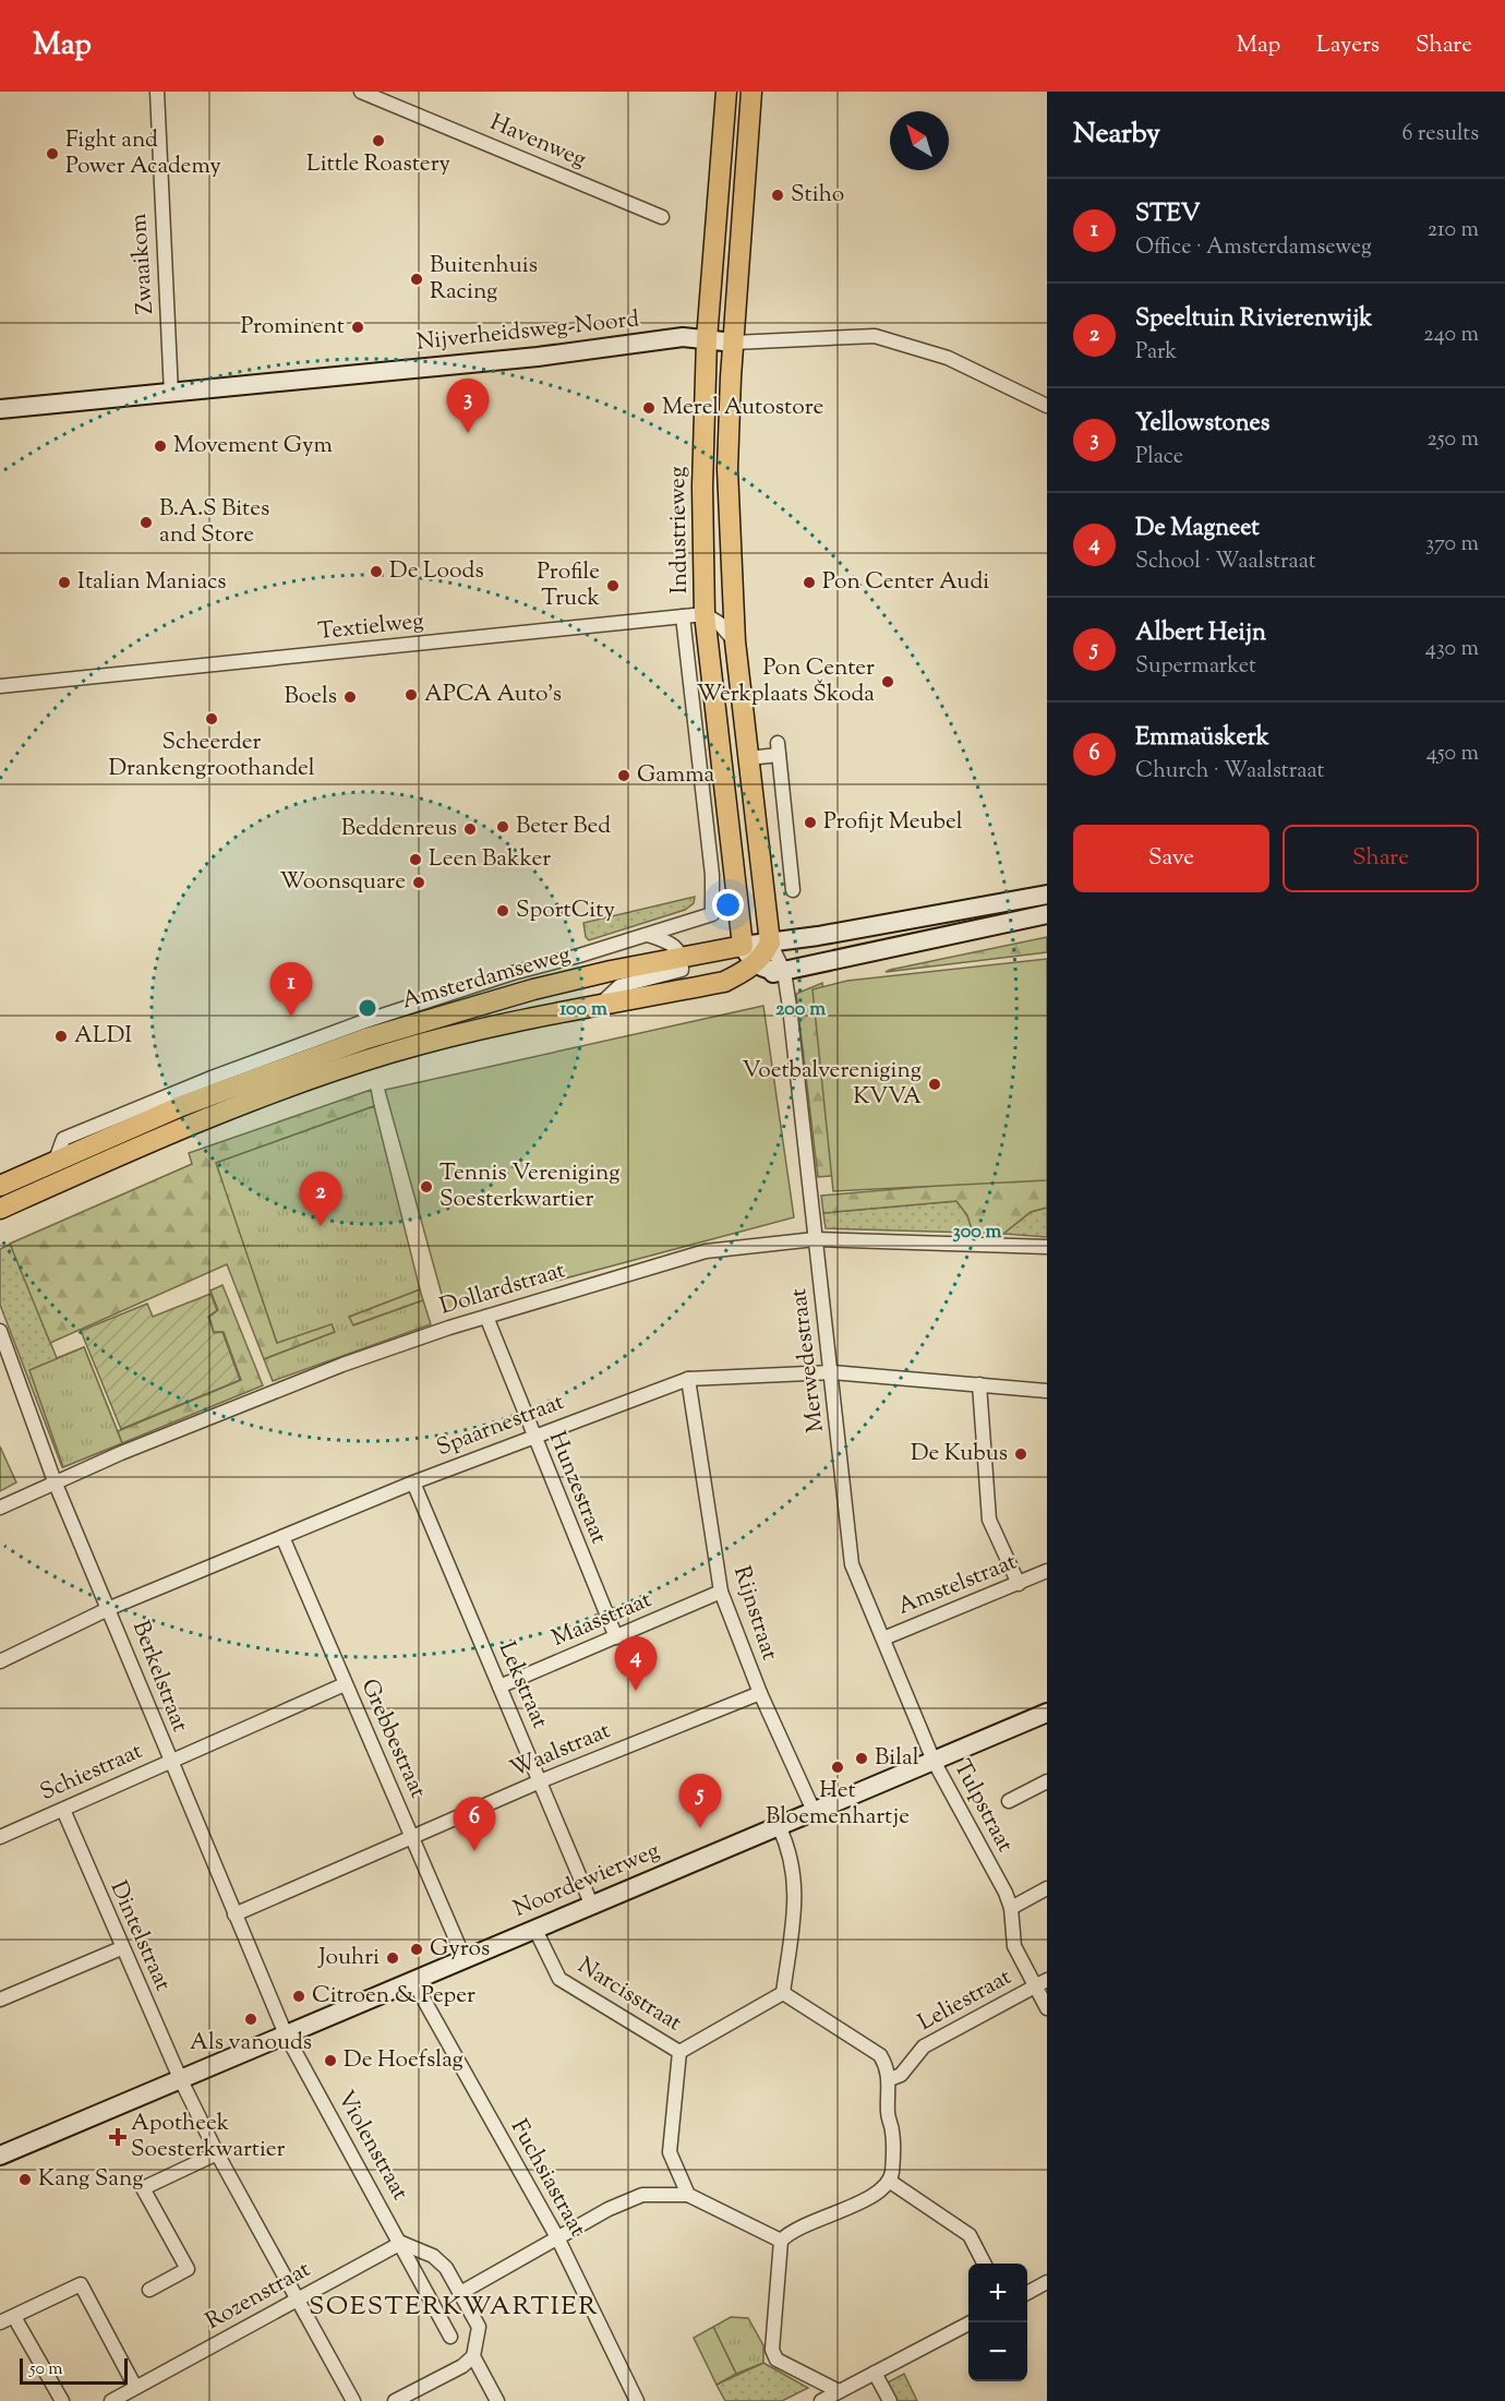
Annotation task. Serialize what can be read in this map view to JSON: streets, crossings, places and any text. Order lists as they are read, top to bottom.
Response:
{
  "streets": {
    "main road": ["Industrieweg", "Amsterdamseweg"],
    "street": [
      "Havenweg",
      "Zwaaikom",
      "Nijverheidsweg-Noord",
      "Textielweg",
      "Dollardstraat",
      "Merwedestraat",
      "Spaarnestraat",
      "Hunzestraat",
      "Amstelstraat",
      "Rijnstraat",
      "Maasstraat",
      "Berkelstraat",
      "Lekstraat",
      "Grebbestraat",
      "Waalstraat",
      "Schiestraat",
      "Tulpstraat",
      "Noordewierweg",
      "Dintelstraat",
      "Narcisstraat",
      "Leliestraat",
      "Violenstraat",
      "Fuchsiastraat",
      "Rozenstraat"
    ]
  },
  "crossings": [
    ["Zwaaikom", "Nijverheidsweg-Noord"],
    ["Nijverheidsweg-Noord", "Industrieweg"],
    ["Industrieweg", "Textielweg"],
    ["Industrieweg", "Amsterdamseweg"],
    ["Industrieweg", "Merwedestraat"],
    ["Amsterdamseweg", "Merwedestraat"],
    ["Dollardstraat", "Merwedestraat"],
    ["Dollardstraat", "Hunzestraat"],
    ["Dollardstraat", "Berkelstraat"],
    ["Merwedestraat", "Spaarnestraat"],
    ["Merwedestraat", "Amstelstraat"],
    ["Merwedestraat", "Tulpstraat"],
    ["Merwedestraat", "Noordewierweg"],
    ["Spaarnestraat", "Hunzestraat"],
    ["Spaarnestraat", "Rijnstraat"],
    ["Spaarnestraat", "Berkelstraat"],
    ["Spaarnestraat", "Lekstraat"],
    ["Spaarnestraat", "Grebbestraat"],
    ["Hunzestraat", "Maasstraat"],
    ["Rijnstraat", "Maasstraat"],
    ["Rijnstraat", "Waalstraat"],
    ["Rijnstraat", "Noordewierweg"],
    ["Maasstraat", "Lekstraat"],
    ["Berkelstraat", "Waalstraat"],
    ["Berkelstraat", "Schiestraat"],
    ["Berkelstraat", "Noordewierweg"],
    ["Berkelstraat", "Violenstraat"],
    ["Lekstraat", "Waalstraat"],
    ["Lekstraat", "Noordewierweg"],
    ["Grebbestraat", "Waalstraat"],
    ["Grebbestraat", "Schiestraat"],
    ["Grebbestraat", "Noordewierweg"],
    ["Schiestraat", "Dintelstraat"],
    ["Tulpstraat", "Noordewierweg"],
    ["Tulpstraat", "Leliestraat"],
    ["Noordewierweg", "Dintelstraat"],
    ["Noordewierweg", "Narcisstraat"],
    ["Noordewierweg", "Violenstraat"],
    ["Noordewierweg", "Fuchsiastraat"],
    ["Dintelstraat", "Rozenstraat"],
    ["Violenstraat", "Rozenstraat"]
  ],
  "districts": ["SOESTERKWARTIER"],
  "places": {
    "other": [
      "Little Roastery",
      "Fight and Power Academy",
      "Stiho",
      "Buitenhuis Racing",
      "Prominent",
      "Merel Autostore",
      "Movement Gym",
      "B.A.S Bites and Store",
      "De Loods",
      "Italian Maniacs",
      "Pon Center Audi",
      "Profile Truck",
      "Pon Center Werkplaats Škoda",
      "APCA Auto's",
      "Boels",
      "Scheerder Drankengroothandel",
      "Gamma",
      "Profijt Meubel",
      "Beter Bed",
      "Beddenreus",
      "Leen Bakker",
      "Woonsquare",
      "SportCity",
      "ALDI",
      "Voetbalvereniging KVVA",
      "Tennis Vereniging Soesterkwartier",
      "De Kubus",
      "Bilal",
      "Het Bloemenhartje",
      "Gyros",
      "Jouhri",
      "Citroen & Peper",
      "Als vanouds",
      "De Hoefslag",
      "Kang Sang"
    ],
    "health": ["Apotheek Soesterkwartier"]
  },
  "scale_bar": "50 m",
  "north": "top left",
  "page": {
    "header": "Map",
    "nav": ["Map", "Layers", "Share"],
    "heading": ["Nearby", "6 results"],
    "list": [
      {
        "mark": "1",
        "name": "STEV",
        "note": "Office · Amsterdamseweg",
        "value": "210 m"
      },
      {
        "mark": "2",
        "name": "Speeltuin Rivierenwijk",
        "note": "Park",
        "value": "240 m"
      },
      {
        "mark": "3",
        "name": "Yellowstones",
        "note": "Place",
        "value": "250 m"
      },
      {
        "mark": "4",
        "name": "De Magneet",
        "note": "School · Waalstraat",
        "value": "370 m"
      },
      {
        "mark": "5",
        "name": "Albert Heijn",
        "note": "Supermarket",
        "value": "430 m"
      },
      {
        "mark": "6",
        "name": "Emmaüskerk",
        "note": "Church · Waalstraat",
        "value": "450 m"
      }
    ],
    "pins": [
      "3",
      "1",
      "2",
      "4",
      "5",
      "6"
    ],
    "buttons": ["Save", "Share"],
    "map_buttons": ["+", "−"],
    "scale": "50 m"
  },
  "rings": ["100 m", "200 m", "300 m"]
}
